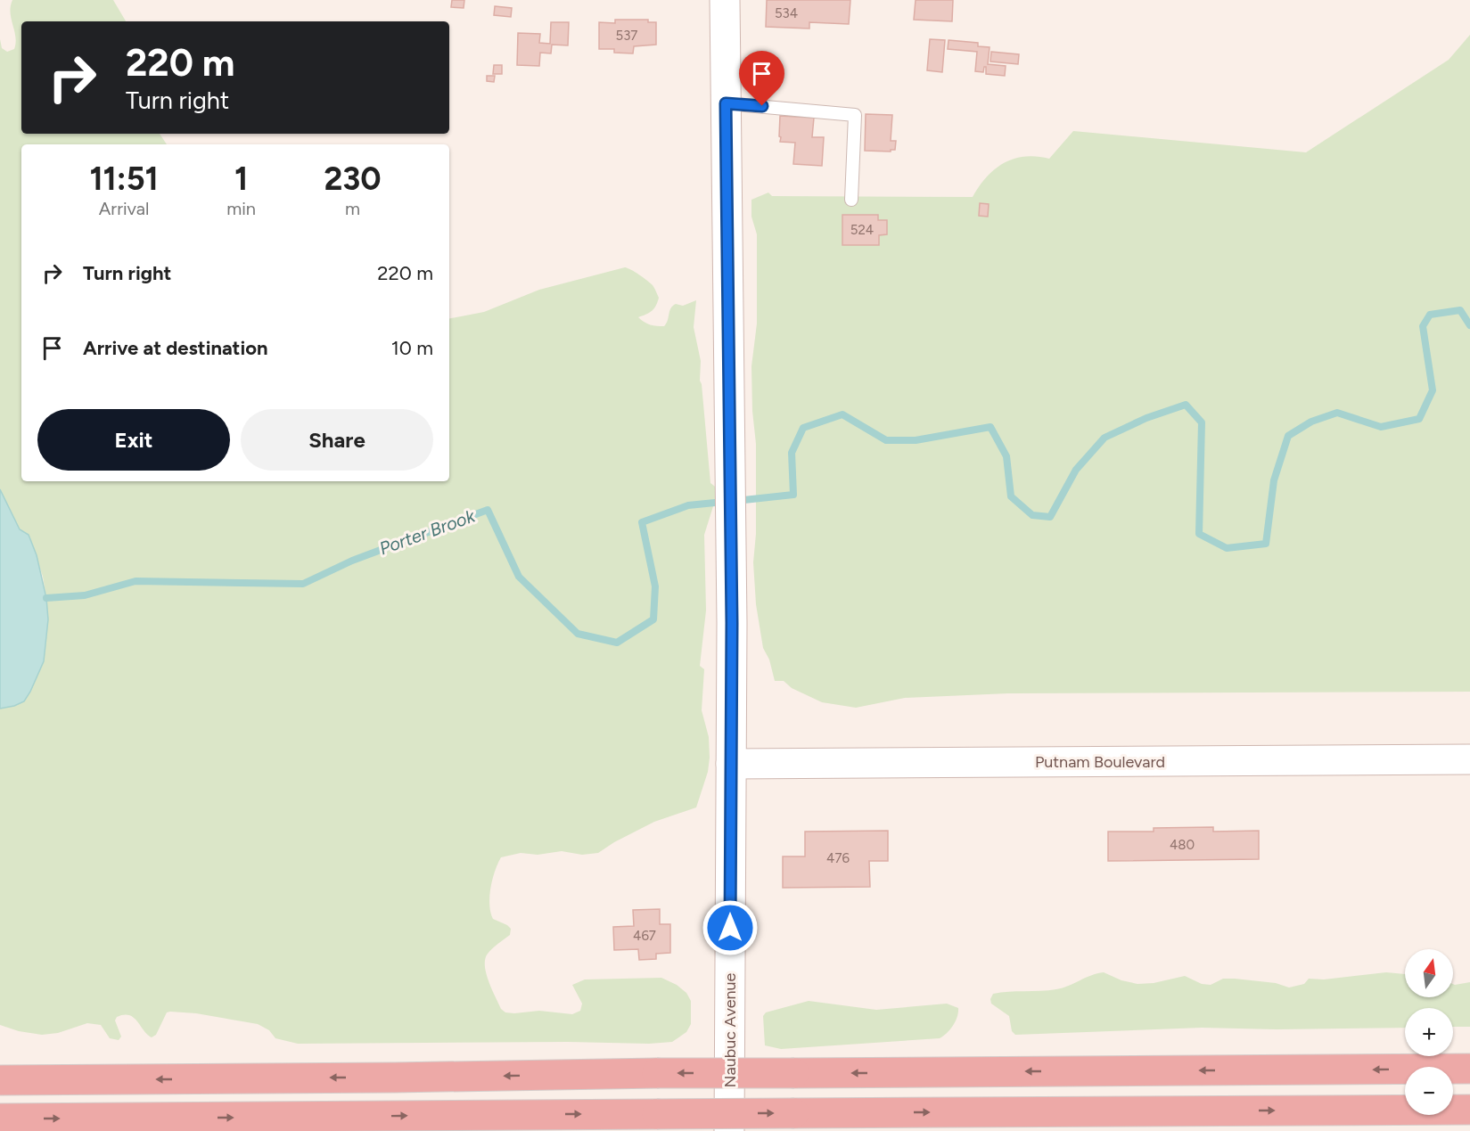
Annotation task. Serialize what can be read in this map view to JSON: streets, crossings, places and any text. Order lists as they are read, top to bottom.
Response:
{
  "streets": {
    "main road": ["Putnam Boulevard", "Naubuc Avenue"]
  },
  "crossings": [
    ["Putnam Boulevard", "Naubuc Avenue"]
  ],
  "water": ["Porter Brook"],
  "house_numbers": [
    "534",
    "537",
    "524",
    "480",
    "476",
    "467"
  ],
  "north": "top",
  "page": {
    "turn": ["220 m", "Turn right"],
    "eta": [
      "11:51",
      "Arrival",
      "1",
      "min",
      "230",
      "m"
    ],
    "list": [
      {
        "name": "Turn right",
        "value": "220 m"
      },
      {
        "name": "Arrive at destination",
        "value": "10 m"
      }
    ],
    "buttons": ["Exit", "Share"],
    "map_buttons": ["+", "−"]
  }
}
